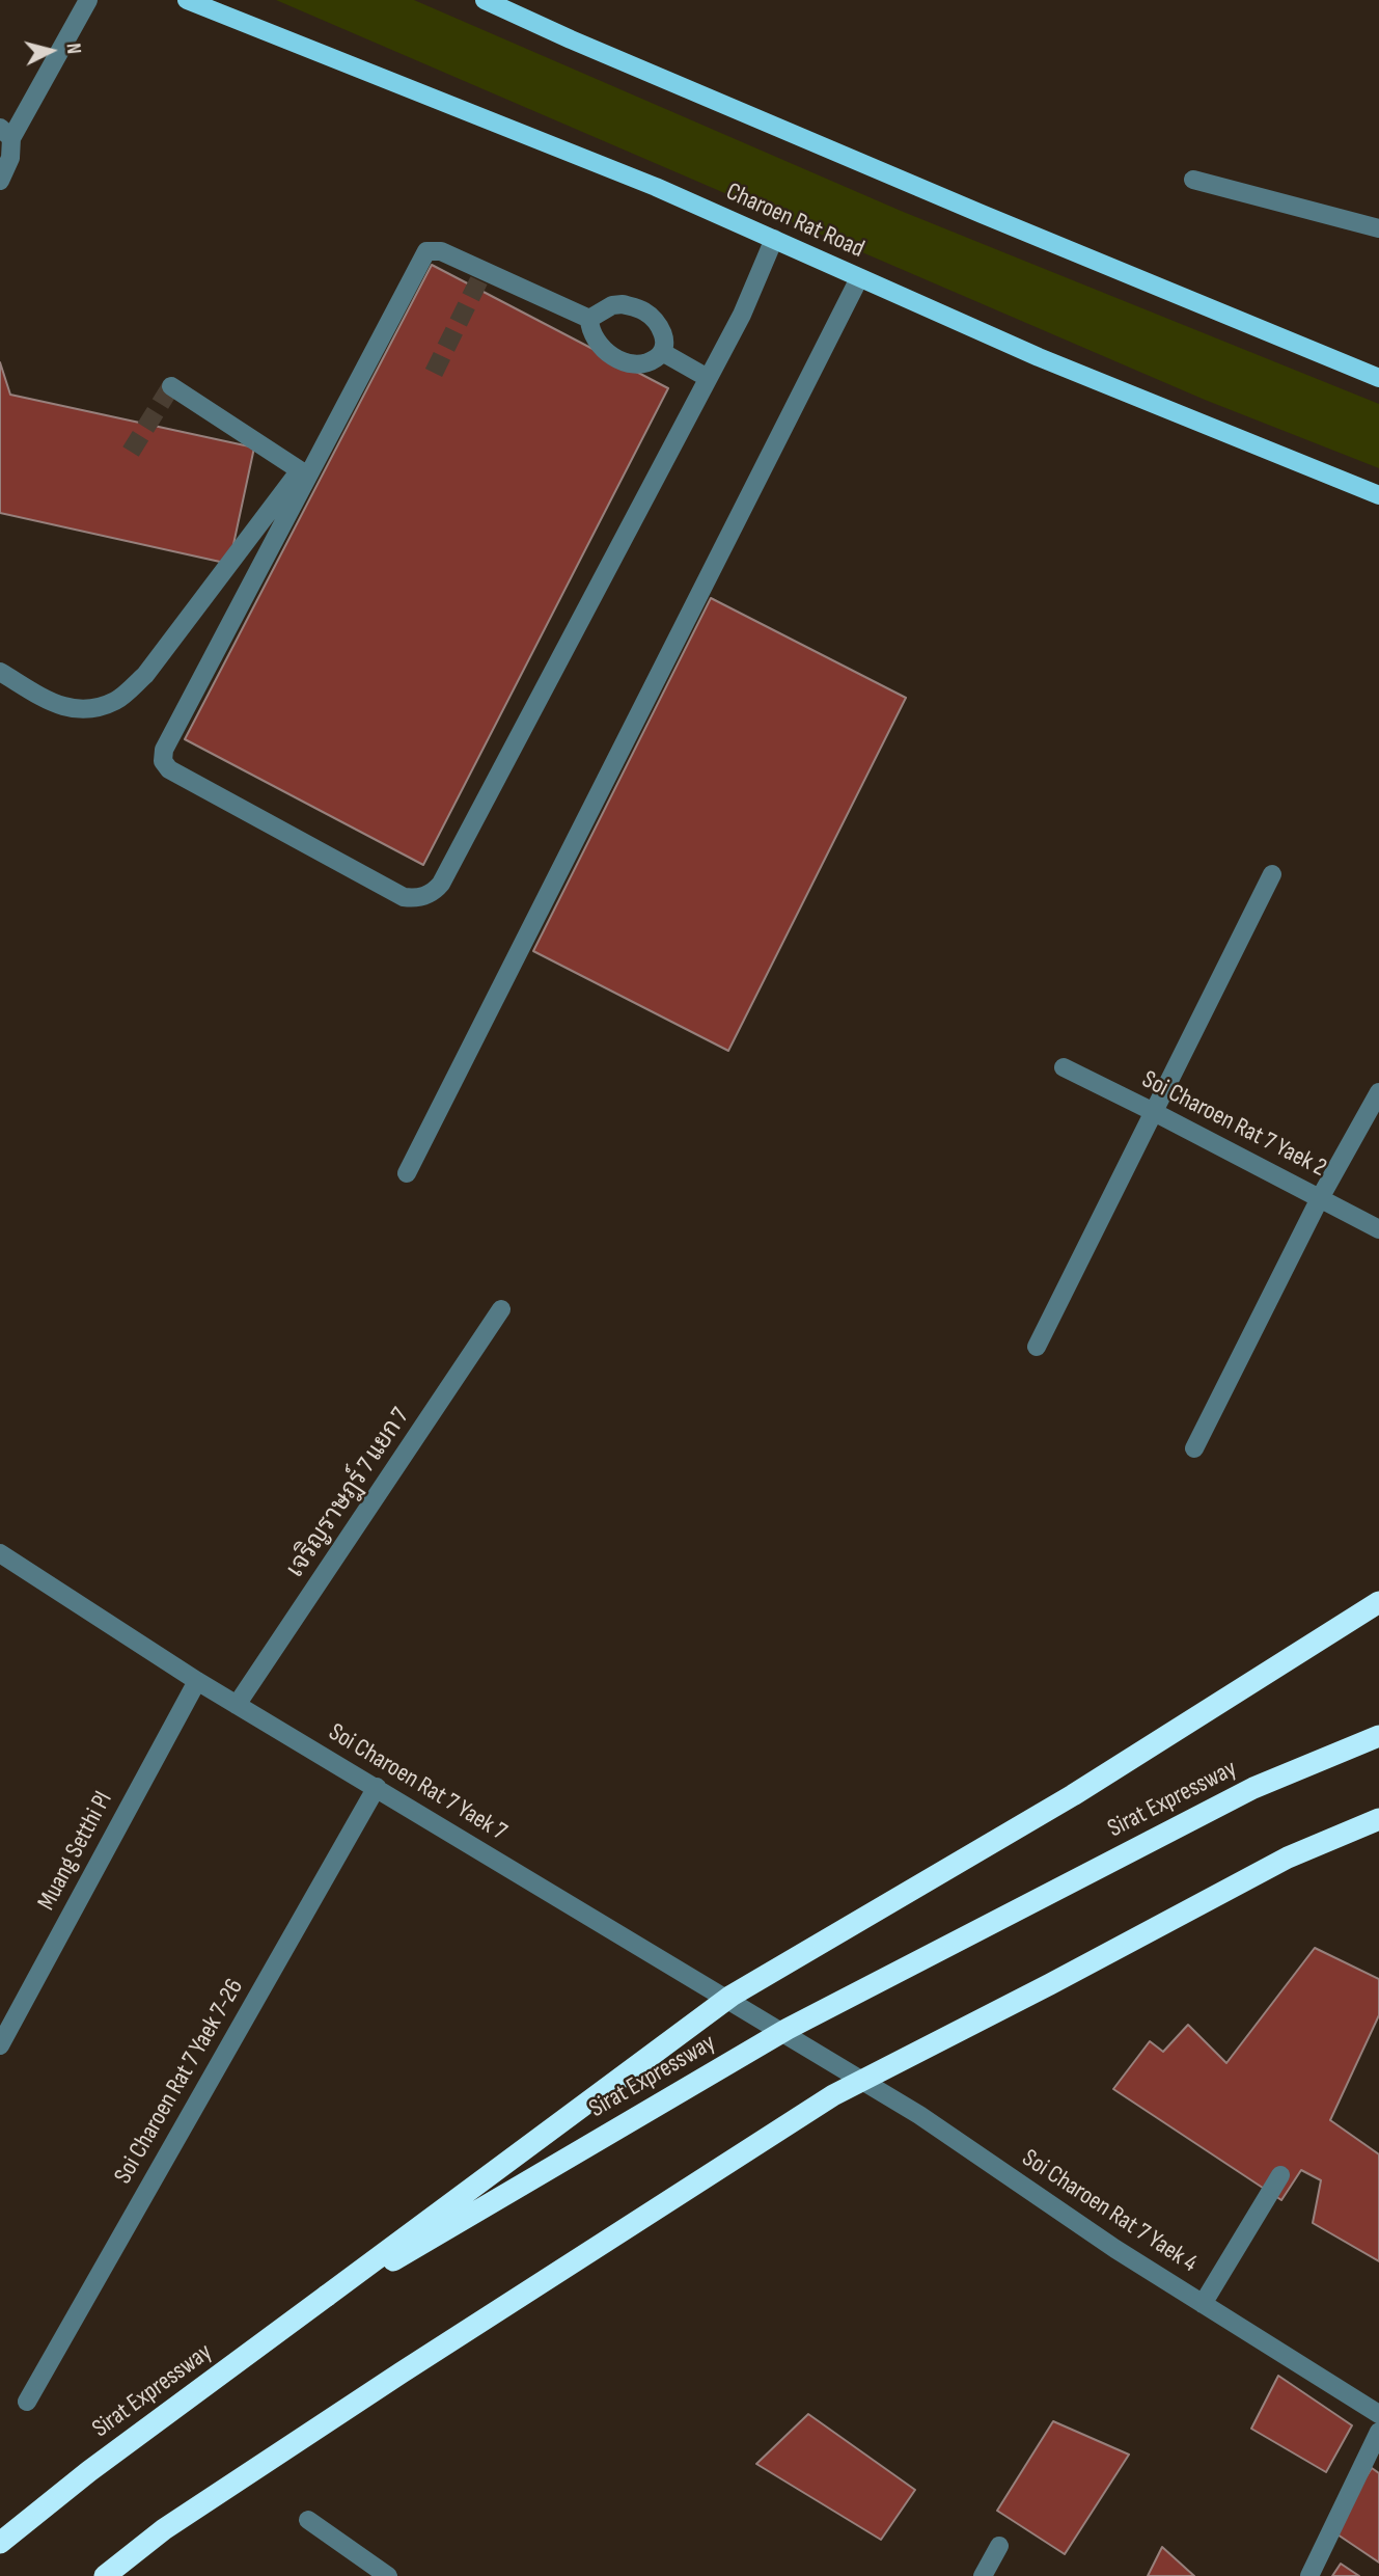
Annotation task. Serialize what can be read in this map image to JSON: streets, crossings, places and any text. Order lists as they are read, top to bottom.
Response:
{
  "streets": {
    "highway": ["Sirat Expressway"],
    "main road": ["Charoen Rat Road"],
    "street": [
      "Soi Charoen Rat 7 Yaek 2",
      "เจริญราษฎร์ 7 แยก 7",
      "Soi Charoen Rat 7 Yaek 7",
      "Muang Setthi Pl",
      "Soi Charoen Rat 7 Yaek 7-26",
      "Soi Charoen Rat 7 Yaek 4"
    ]
  },
  "crossings": [
    ["เจริญราษฎร์ 7 แยก 7", "Soi Charoen Rat 7 Yaek 7"],
    ["Soi Charoen Rat 7 Yaek 7", "Muang Setthi Pl"],
    ["Soi Charoen Rat 7 Yaek 7", "Soi Charoen Rat 7 Yaek 7-26"],
    ["Soi Charoen Rat 7 Yaek 7", "Soi Charoen Rat 7 Yaek 4"]
  ],
  "north": "right"
}
